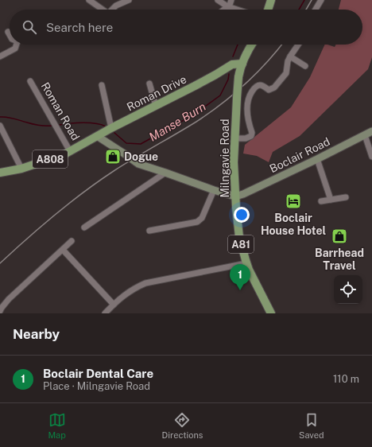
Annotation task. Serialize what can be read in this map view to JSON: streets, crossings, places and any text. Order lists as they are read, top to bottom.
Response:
{
  "streets": {
    "main road": [
      "Roman Drive",
      "Roman Road",
      "Boclair Road",
      "Milngavie Road",
      "A808",
      "A81"
    ]
  },
  "crossings": [
    ["Roman Drive", "Roman Road"],
    ["Roman Drive", "Milngavie Road"],
    ["Roman Road", "Boclair Road"],
    ["Roman Road", "Milngavie Road"],
    ["Boclair Road", "Milngavie Road"]
  ],
  "water": ["Manse Burn"],
  "places": {
    "shop": ["Dogue", "Barrhead Travel"],
    "hotel": ["Boclair House Hotel"]
  },
  "page": {
    "search": "Search here",
    "pins": "1",
    "heading": "Nearby",
    "list": [
      {
        "mark": "1",
        "name": "Boclair Dental Care",
        "note": "Place · Milngavie Road",
        "value": "110 m"
      }
    ],
    "nav": ["Map", "Directions", "Saved"]
  }
}
